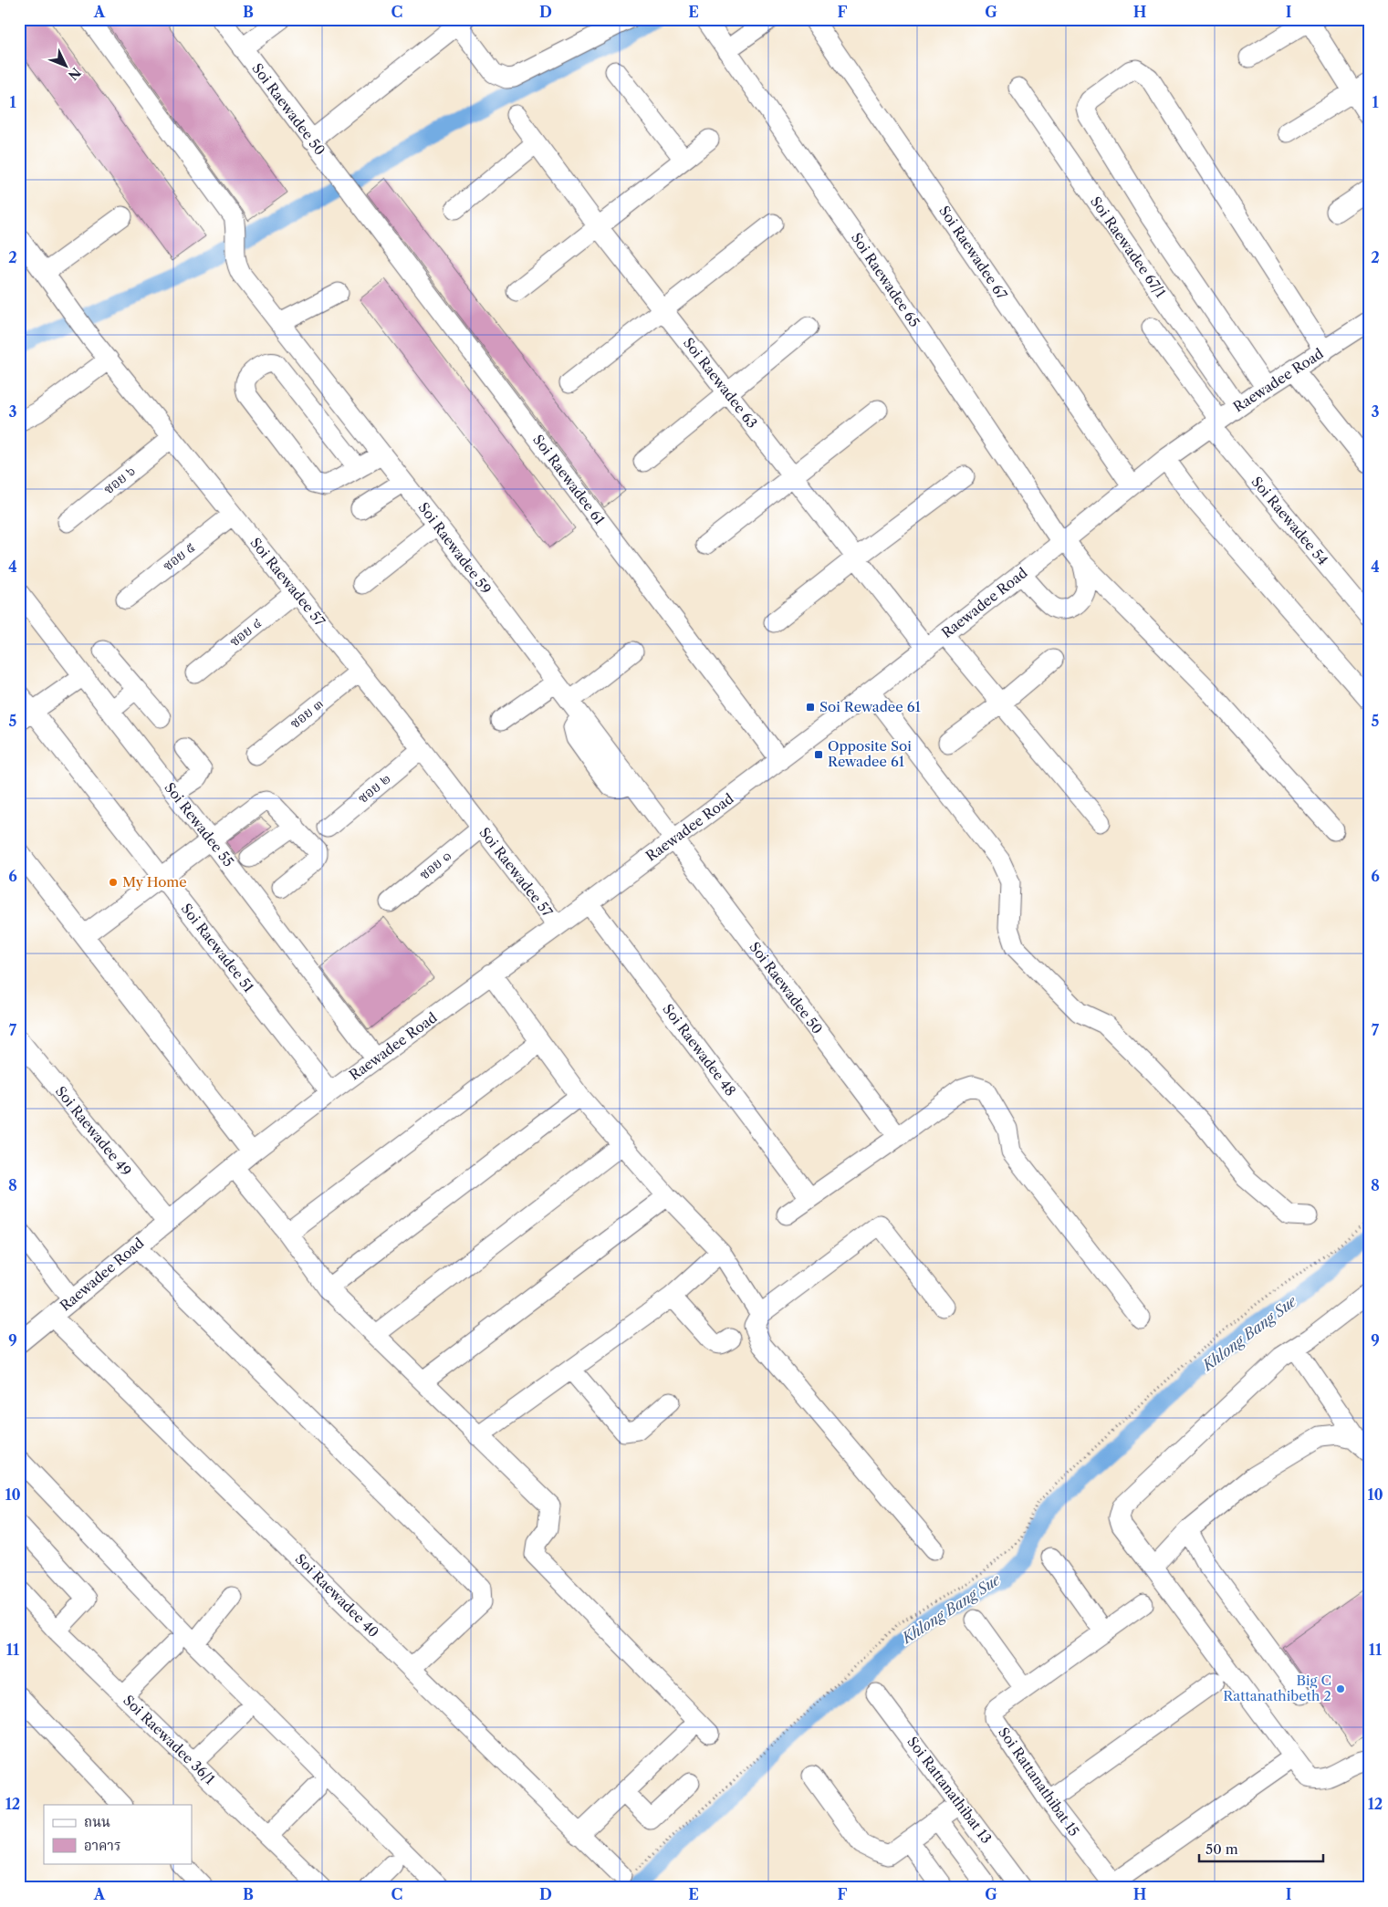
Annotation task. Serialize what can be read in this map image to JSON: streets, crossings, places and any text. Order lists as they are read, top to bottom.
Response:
{
  "streets": {
    "street": [
      "Soi Raewadee 50",
      "Soi Raewadee 67/1",
      "Soi Raewadee 67",
      "Soi Raewadee 65",
      "Raewadee Road",
      "Soi Raewadee 63",
      "ซอย ๖",
      "Soi Raewadee 61",
      "Soi Raewadee 54",
      "Soi Raewadee 59",
      "ซอย ๕",
      "Soi Raewadee 57",
      "ซอย ๔",
      "ซอย ๓",
      "ซอย ๒",
      "Soi Rewadee 55",
      "ซอย ๑",
      "Soi Raewadee 51",
      "Soi Raewadee 48",
      "Soi Raewadee 49",
      "Soi Raewadee 40",
      "Soi Raewadee 36/1",
      "Soi Rattanathibat 15",
      "Soi Rattanathibat 13"
    ]
  },
  "crossings": [
    ["Soi Raewadee 50", "Raewadee Road"],
    ["Soi Raewadee 50", "Soi Raewadee 61"],
    ["Soi Raewadee 50", "Soi Raewadee 59"],
    ["Soi Raewadee 67/1", "Raewadee Road"],
    ["Soi Raewadee 67", "Raewadee Road"],
    ["Soi Raewadee 65", "Raewadee Road"],
    ["Raewadee Road", "Soi Raewadee 63"],
    ["Raewadee Road", "Soi Raewadee 61"],
    ["Raewadee Road", "Soi Raewadee 54"],
    ["Raewadee Road", "Soi Raewadee 59"],
    ["Raewadee Road", "Soi Raewadee 57"],
    ["Raewadee Road", "Soi Rewadee 55"],
    ["Raewadee Road", "Soi Raewadee 51"],
    ["Raewadee Road", "Soi Raewadee 48"],
    ["Raewadee Road", "Soi Raewadee 49"],
    ["Raewadee Road", "Soi Raewadee 40"],
    ["ซอย ๖", "Soi Raewadee 57"],
    ["ซอย ๕", "Soi Raewadee 57"],
    ["Soi Raewadee 57", "ซอย ๔"],
    ["Soi Raewadee 57", "ซอย ๓"],
    ["Soi Raewadee 57", "ซอย ๒"],
    ["Soi Raewadee 57", "ซอย ๑"]
  ],
  "water": ["Khlong Bang Sue"],
  "places": {
    "transit": ["Soi Rewadee 61", "Opposite Soi Rewadee 61"],
    "other": ["My Home", "Big C Rattanathibeth 2"]
  },
  "legend": ["ถนน", "อาคาร"],
  "scale_bar": "50 m",
  "north": "bottom right",
  "grid": {
    "columns": [
      "A",
      "B",
      "C",
      "D",
      "E",
      "F",
      "G",
      "H",
      "I"
    ],
    "rows": [
      "1",
      "2",
      "3",
      "4",
      "5",
      "6",
      "7",
      "8",
      "9",
      "10",
      "11",
      "12"
    ]
  }
}
